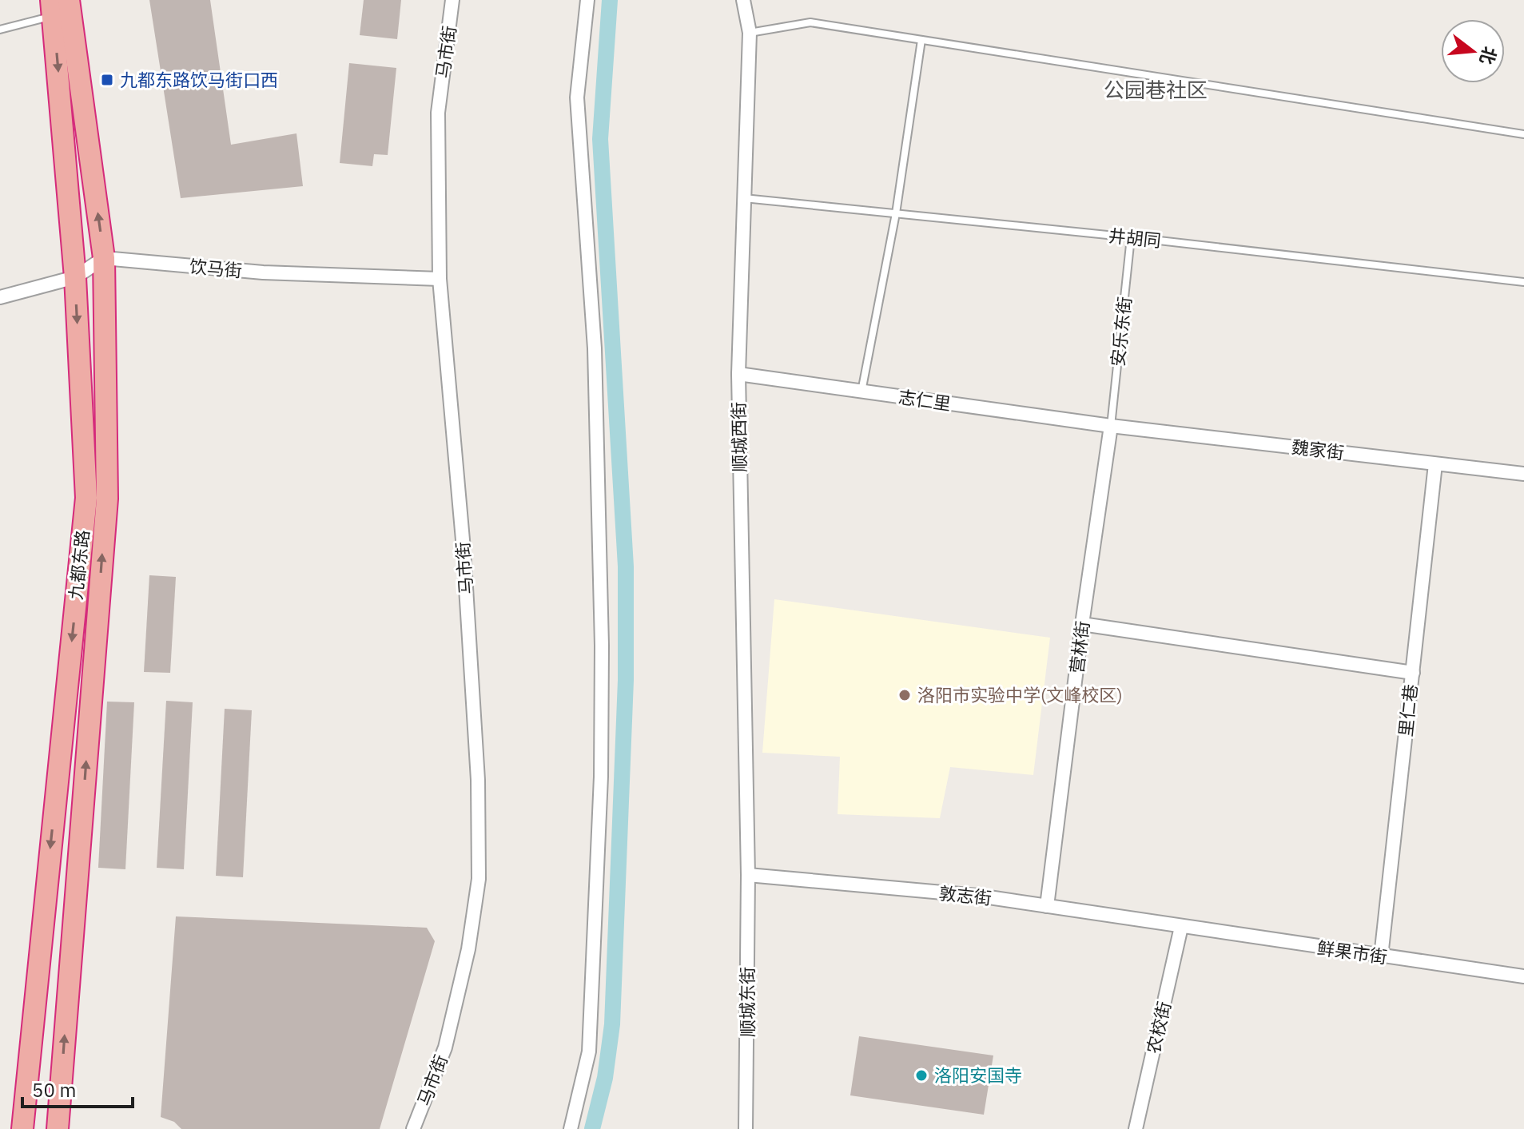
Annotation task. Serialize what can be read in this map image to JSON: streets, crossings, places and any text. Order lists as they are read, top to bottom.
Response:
{
  "streets": {
    "highway": ["九都东路"],
    "street": [
      "马市街",
      "饮马街",
      "志仁里",
      "顺城西街",
      "魏家街",
      "营林街",
      "里仁巷",
      "敦志街",
      "鲜果市街",
      "顺城东街",
      "农校街"
    ],
    "lane": ["井胡同", "安乐东街"]
  },
  "crossings": [
    ["马市街", "饮马街"],
    ["井胡同", "安乐东街"],
    ["井胡同", "顺城西街"],
    ["饮马街", "九都东路"],
    ["安乐东街", "志仁里"],
    ["安乐东街", "魏家街"],
    ["安乐东街", "营林街"],
    ["志仁里", "顺城西街"],
    ["志仁里", "魏家街"],
    ["志仁里", "营林街"],
    ["顺城西街", "敦志街"],
    ["顺城西街", "顺城东街"],
    ["魏家街", "营林街"],
    ["魏家街", "里仁巷"],
    ["营林街", "敦志街"],
    ["里仁巷", "鲜果市街"],
    ["敦志街", "鲜果市街"],
    ["敦志街", "顺城东街"],
    ["敦志街", "农校街"],
    ["鲜果市街", "农校街"]
  ],
  "districts": ["公园巷社区"],
  "places": {
    "transit": ["九都东路饮马街口西"],
    "other": ["洛阳市实验中学(文峰校区)", "洛阳安国寺"]
  },
  "scale_bar": "50 m",
  "north": "right"
}
